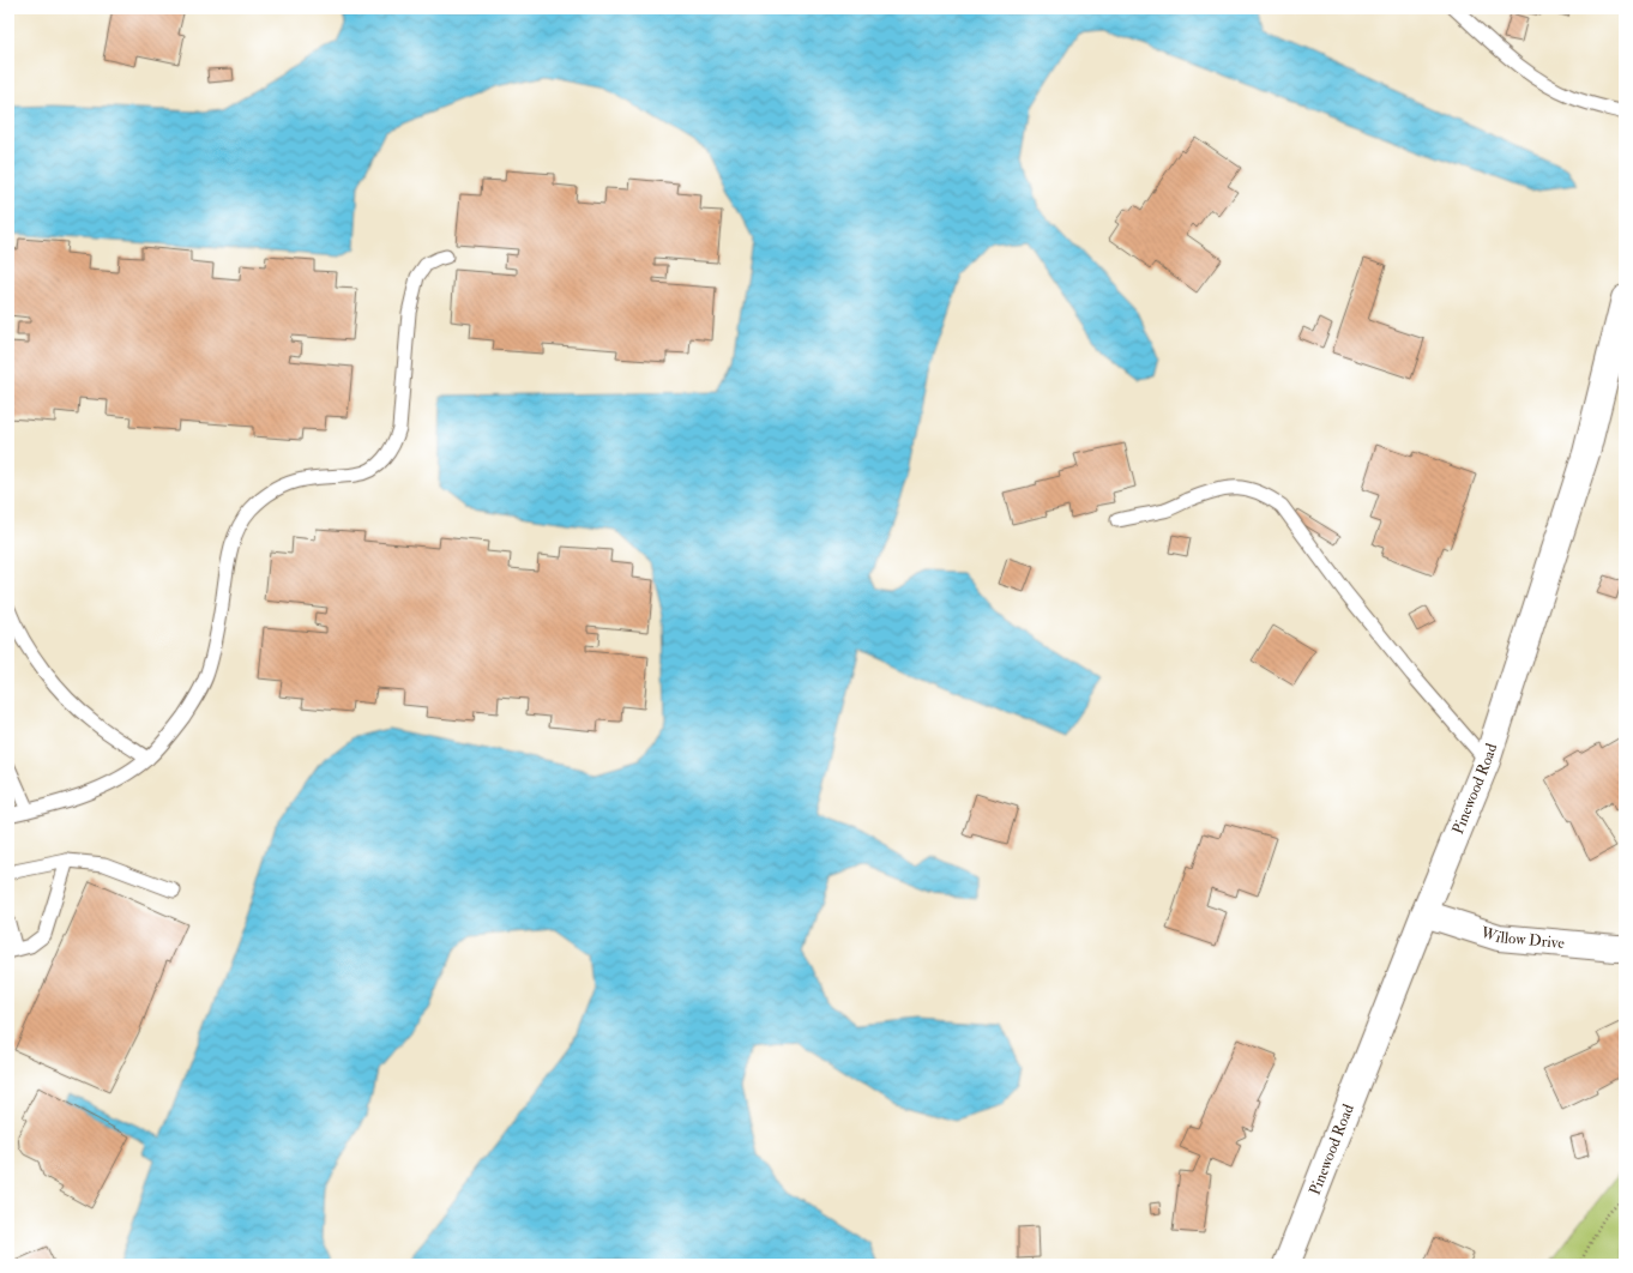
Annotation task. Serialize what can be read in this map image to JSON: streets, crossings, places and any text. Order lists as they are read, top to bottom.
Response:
{
  "streets": {
    "street": ["Pinewood Road", "Willow Drive"]
  },
  "crossings": [
    ["Pinewood Road", "Willow Drive"]
  ]
}
